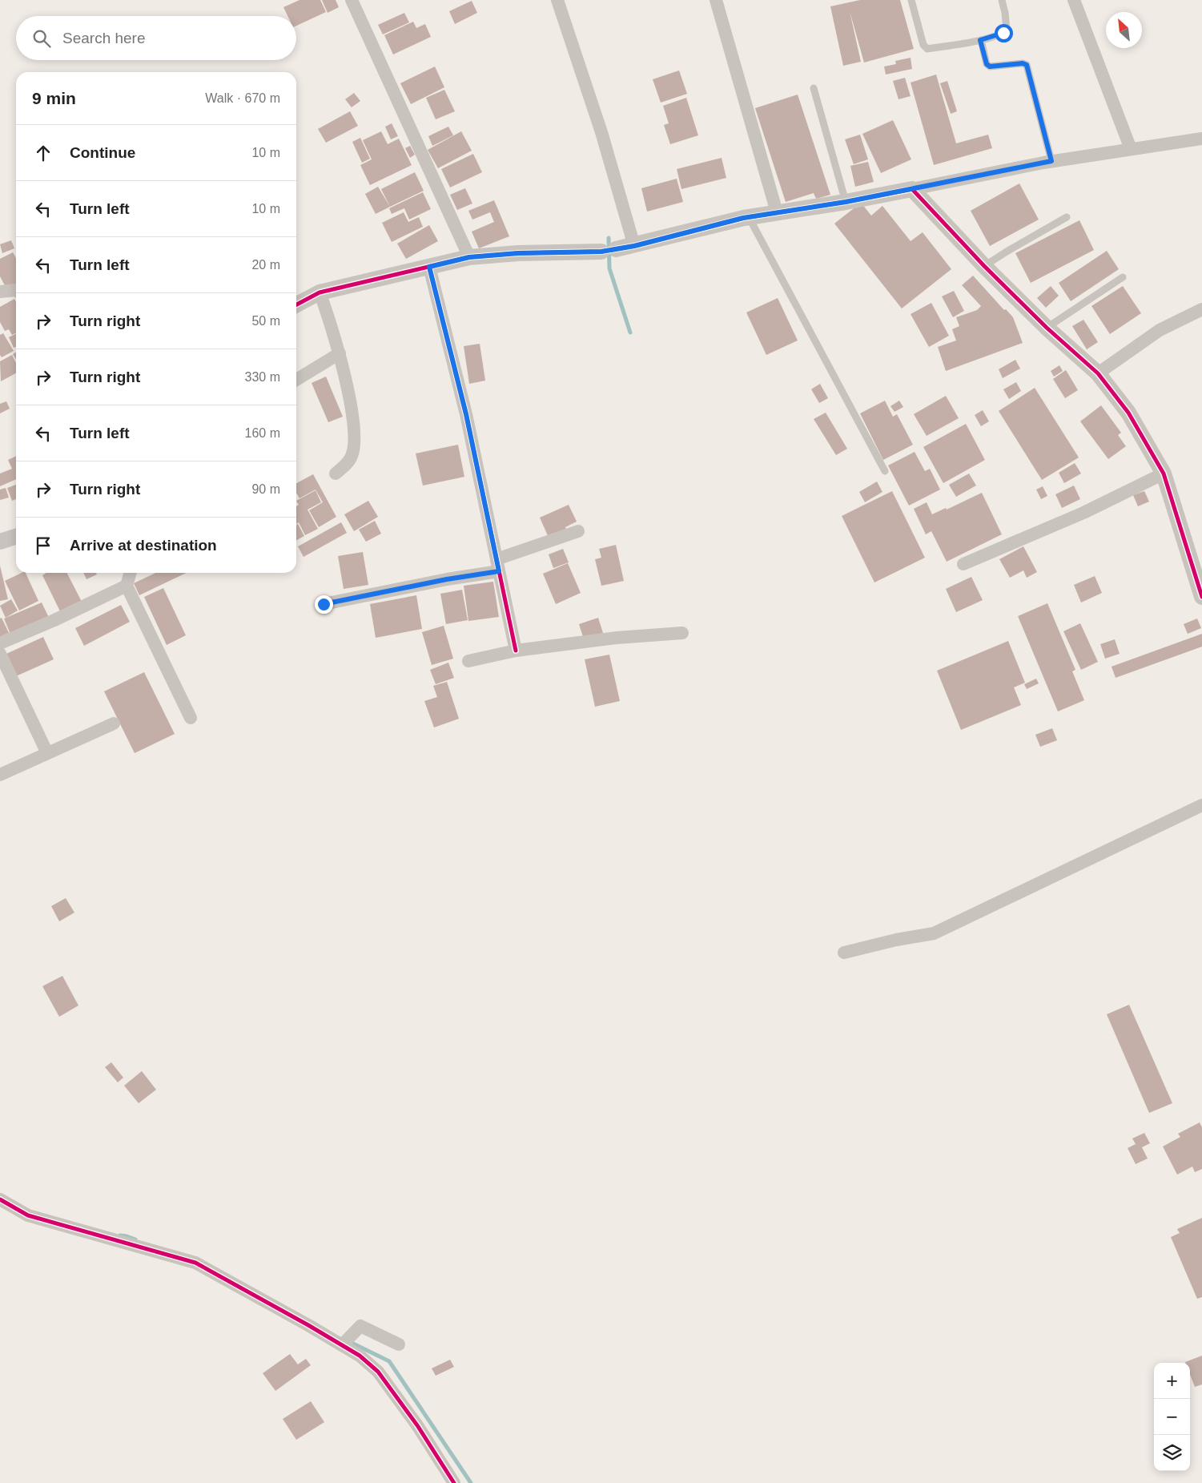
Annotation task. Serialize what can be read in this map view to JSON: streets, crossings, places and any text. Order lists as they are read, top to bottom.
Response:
{
  "north": "top left",
  "page": {
    "search": "Search here",
    "heading": ["9 min", "Walk · 670 m"],
    "list": [
      ["Continue", "10 m"],
      ["Turn left", "10 m"],
      ["Turn left", "20 m"],
      ["Turn right", "50 m"],
      ["Turn right", "330 m"],
      ["Turn left", "160 m"],
      ["Turn right", "90 m"],
      "Arrive at destination"
    ],
    "map_buttons": ["+", "−"]
  }
}
